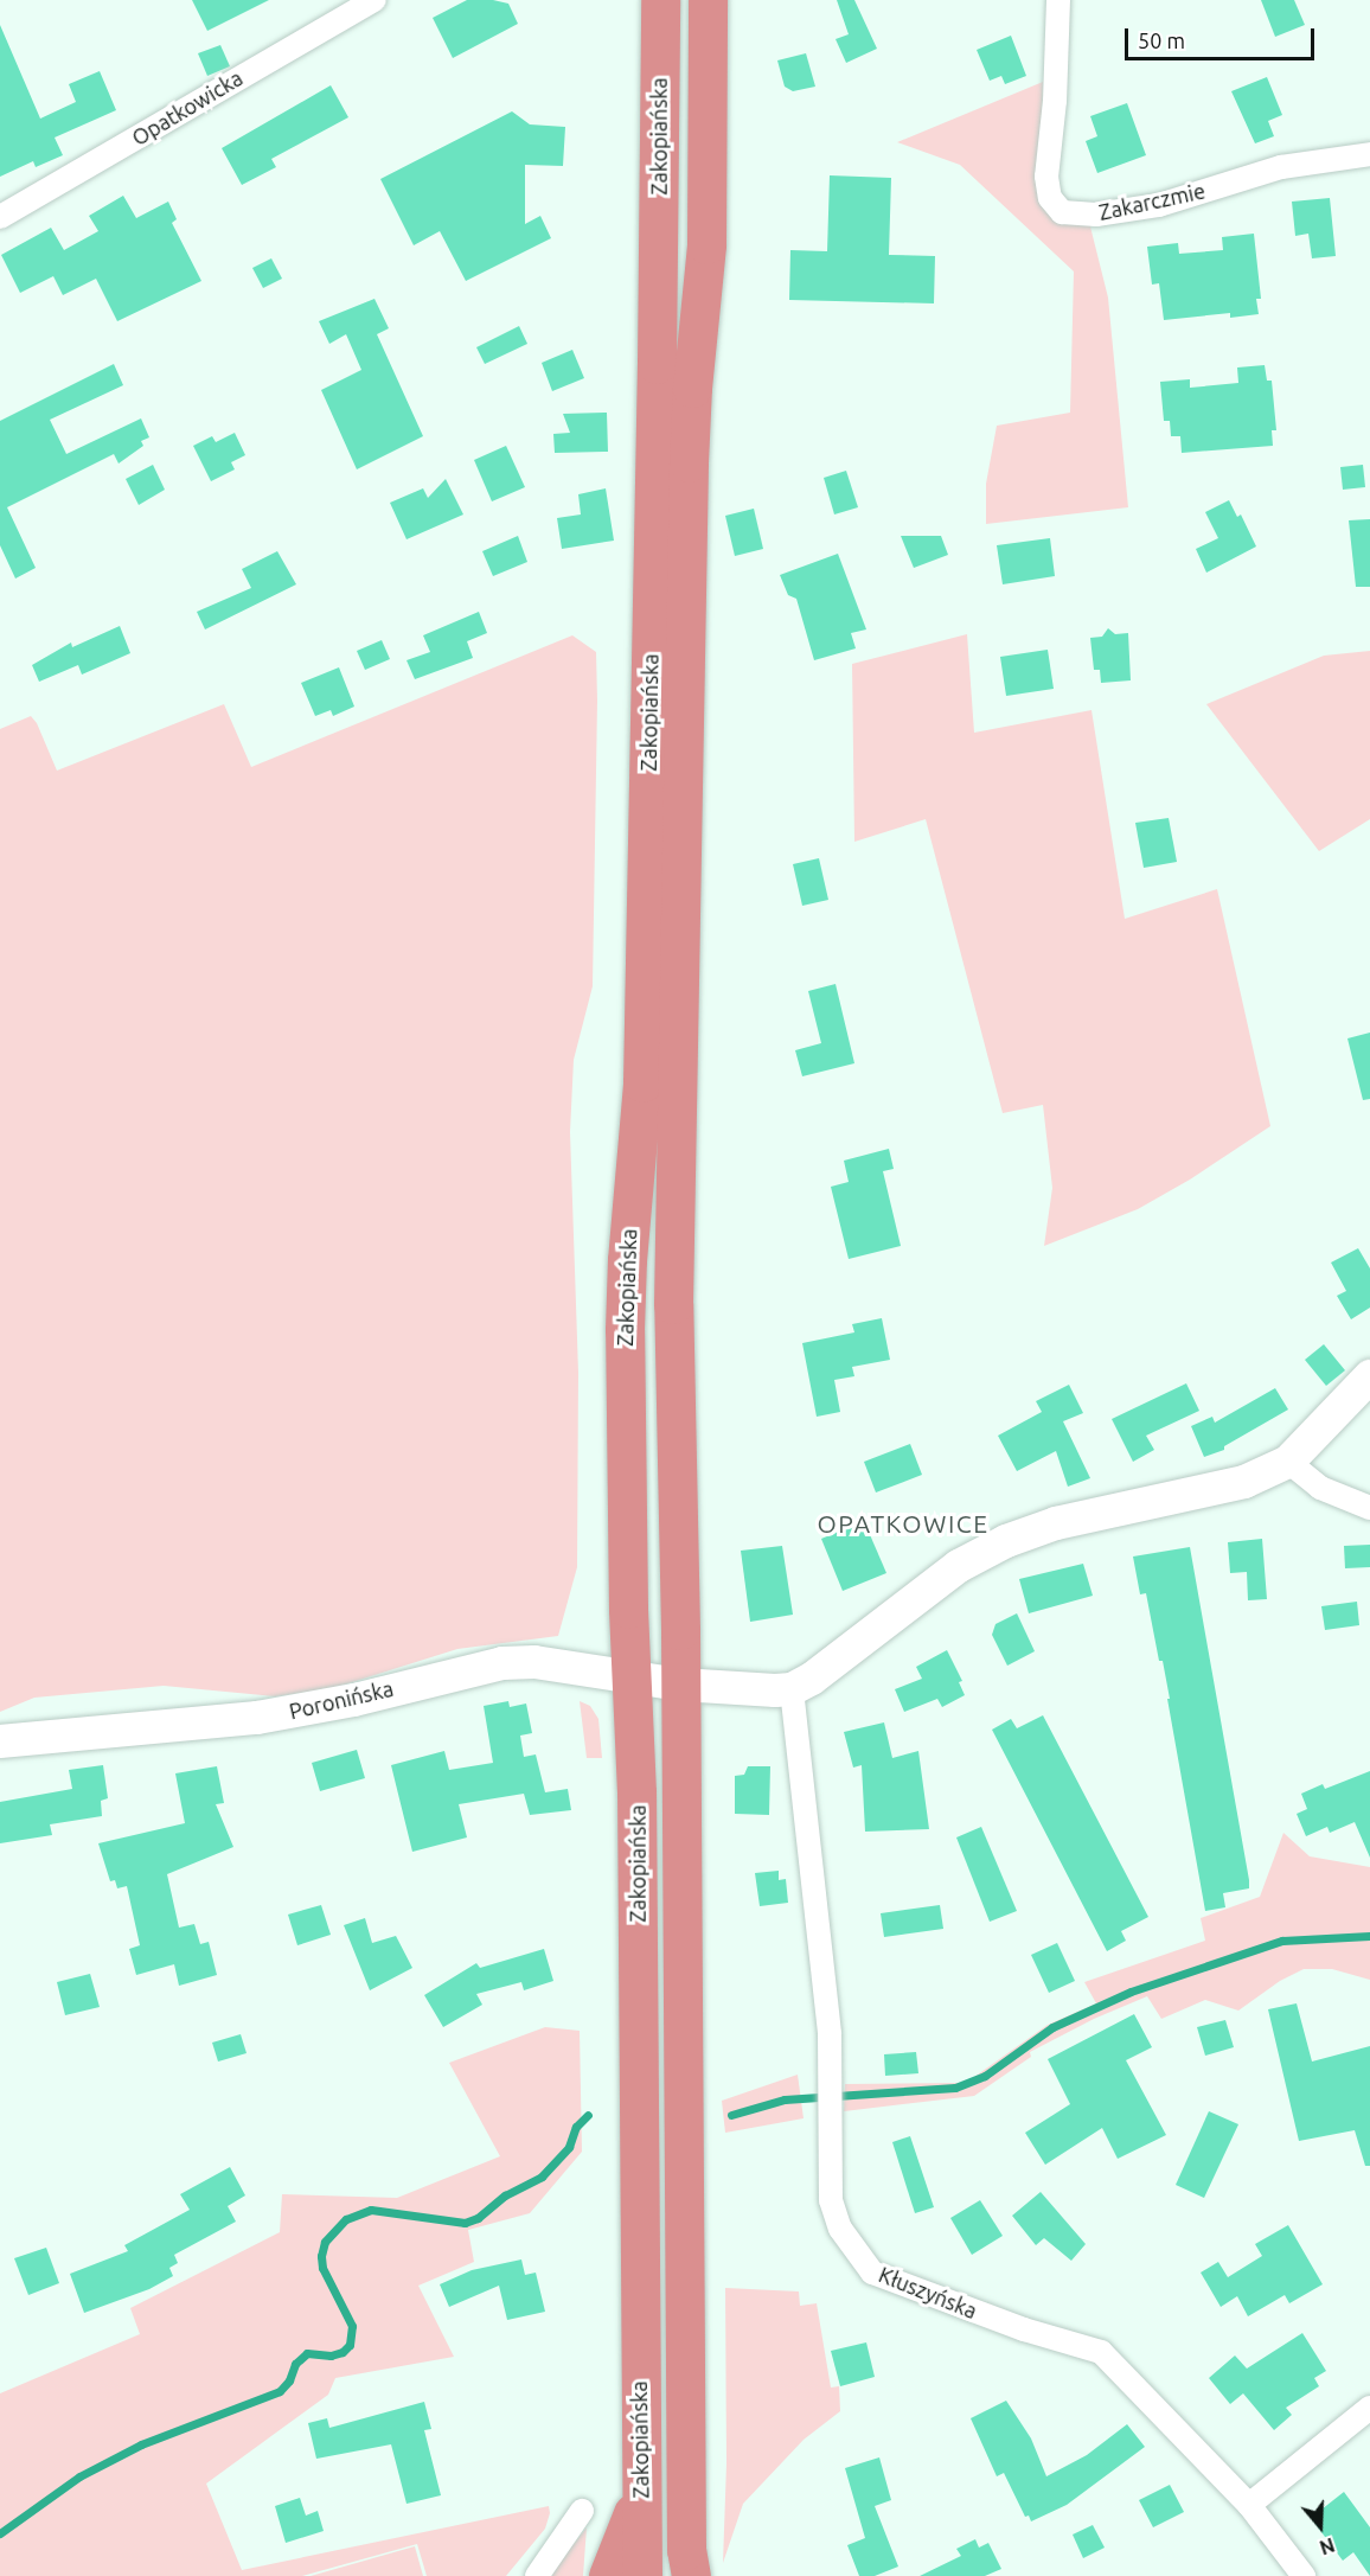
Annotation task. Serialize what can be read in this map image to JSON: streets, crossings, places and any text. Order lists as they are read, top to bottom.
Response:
{
  "streets": {
    "highway": ["Zakopiańska"],
    "street": [
      "Opatkowicka",
      "Zakarczmie",
      "Poronińska",
      "Kłuszyńska"
    ]
  },
  "crossings": [
    ["Zakopiańska", "Poronińska"],
    ["Poronińska", "Kłuszyńska"]
  ],
  "districts": ["OPATKOWICE"],
  "scale_bar": "50 m",
  "north": "bottom"
}
